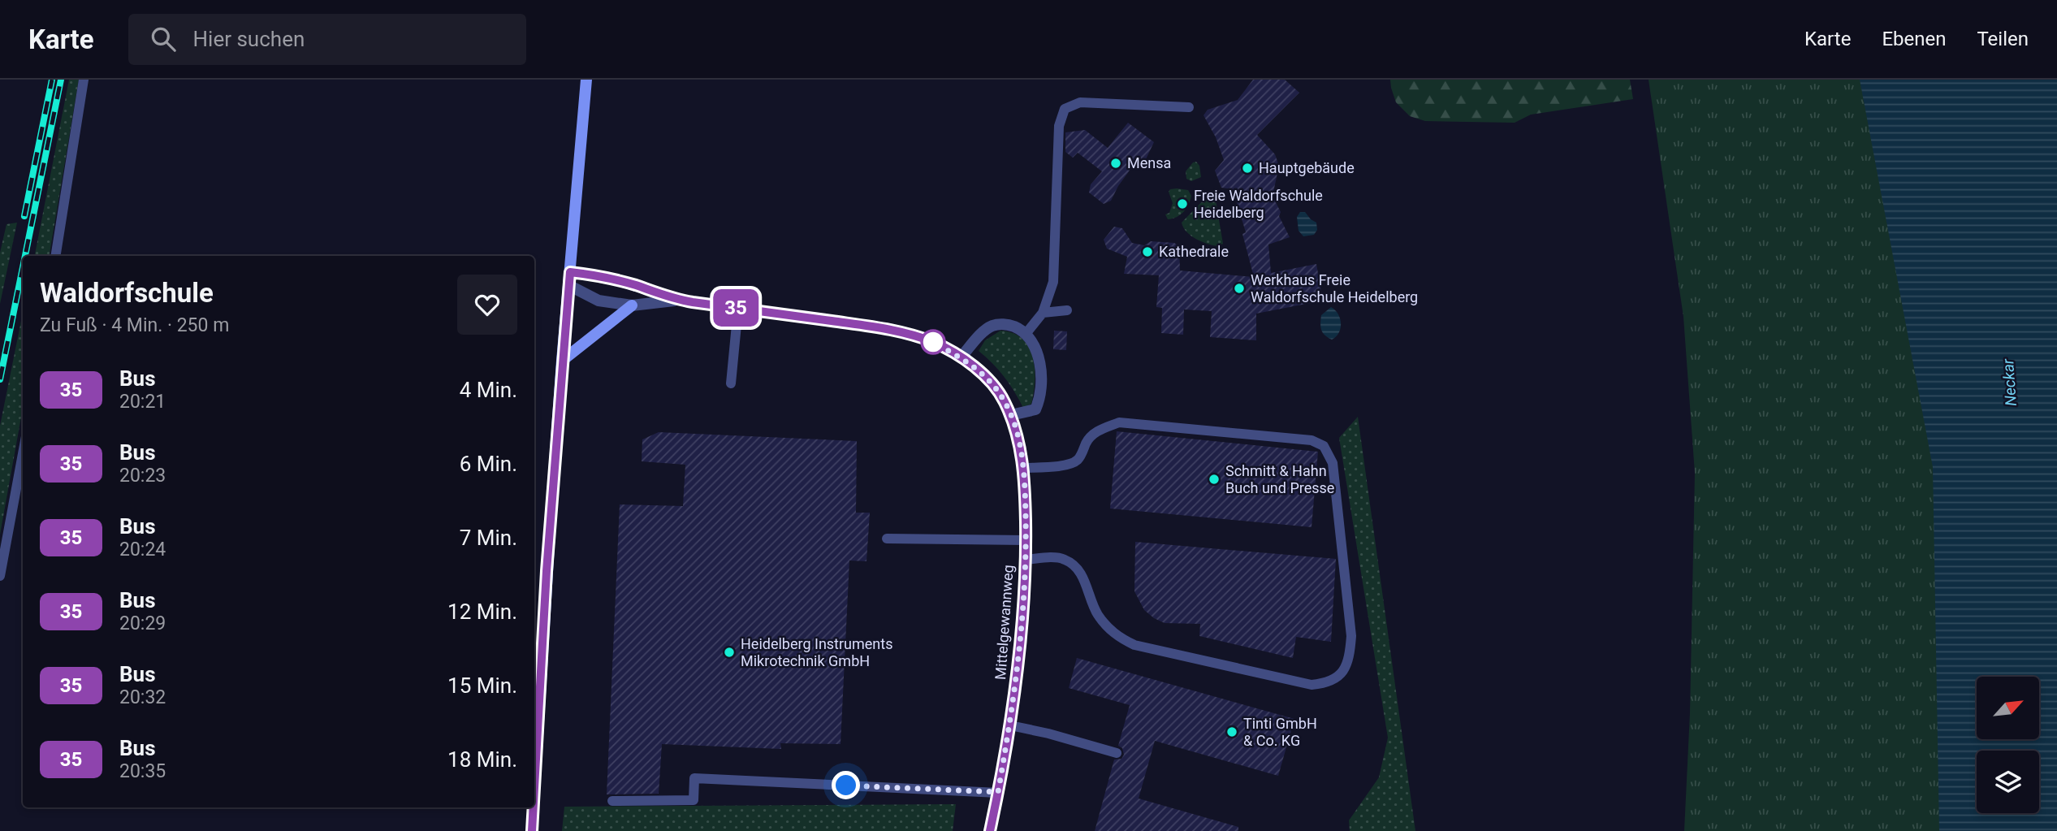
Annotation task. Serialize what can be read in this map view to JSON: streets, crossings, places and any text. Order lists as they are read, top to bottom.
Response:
{
  "streets": {
    "street": ["Mittelgewannweg"]
  },
  "water": ["Neckar"],
  "places": [
    "Mensa",
    "Hauptgebäude",
    "Freie Waldorfschule Heidelberg",
    "Kathedrale",
    "Werkhaus Freie Waldorfschule Heidelberg",
    "Schmitt & Hahn Buch und Presse",
    "Heidelberg Instruments Mikrotechnik GmbH",
    "Tinti GmbH & Co. KG"
  ],
  "lines": ["bus line 35"],
  "north": "top right",
  "page": {
    "header": "Karte",
    "search": "Hier suchen",
    "nav": ["Karte", "Ebenen", "Teilen"],
    "on_map": "35",
    "heading": ["Waldorfschule", "Zu Fuß · 4 Min. · 250 m"],
    "list": [
      {
        "mark": "35",
        "name": "Bus",
        "note": "20:21",
        "value": "4 Min."
      },
      {
        "mark": "35",
        "name": "Bus",
        "note": "20:23",
        "value": "6 Min."
      },
      {
        "mark": "35",
        "name": "Bus",
        "note": "20:24",
        "value": "7 Min."
      },
      {
        "mark": "35",
        "name": "Bus",
        "note": "20:29",
        "value": "12 Min."
      },
      {
        "mark": "35",
        "name": "Bus",
        "note": "20:32",
        "value": "15 Min."
      },
      {
        "mark": "35",
        "name": "Bus",
        "note": "20:35",
        "value": "18 Min."
      }
    ]
  }
}
